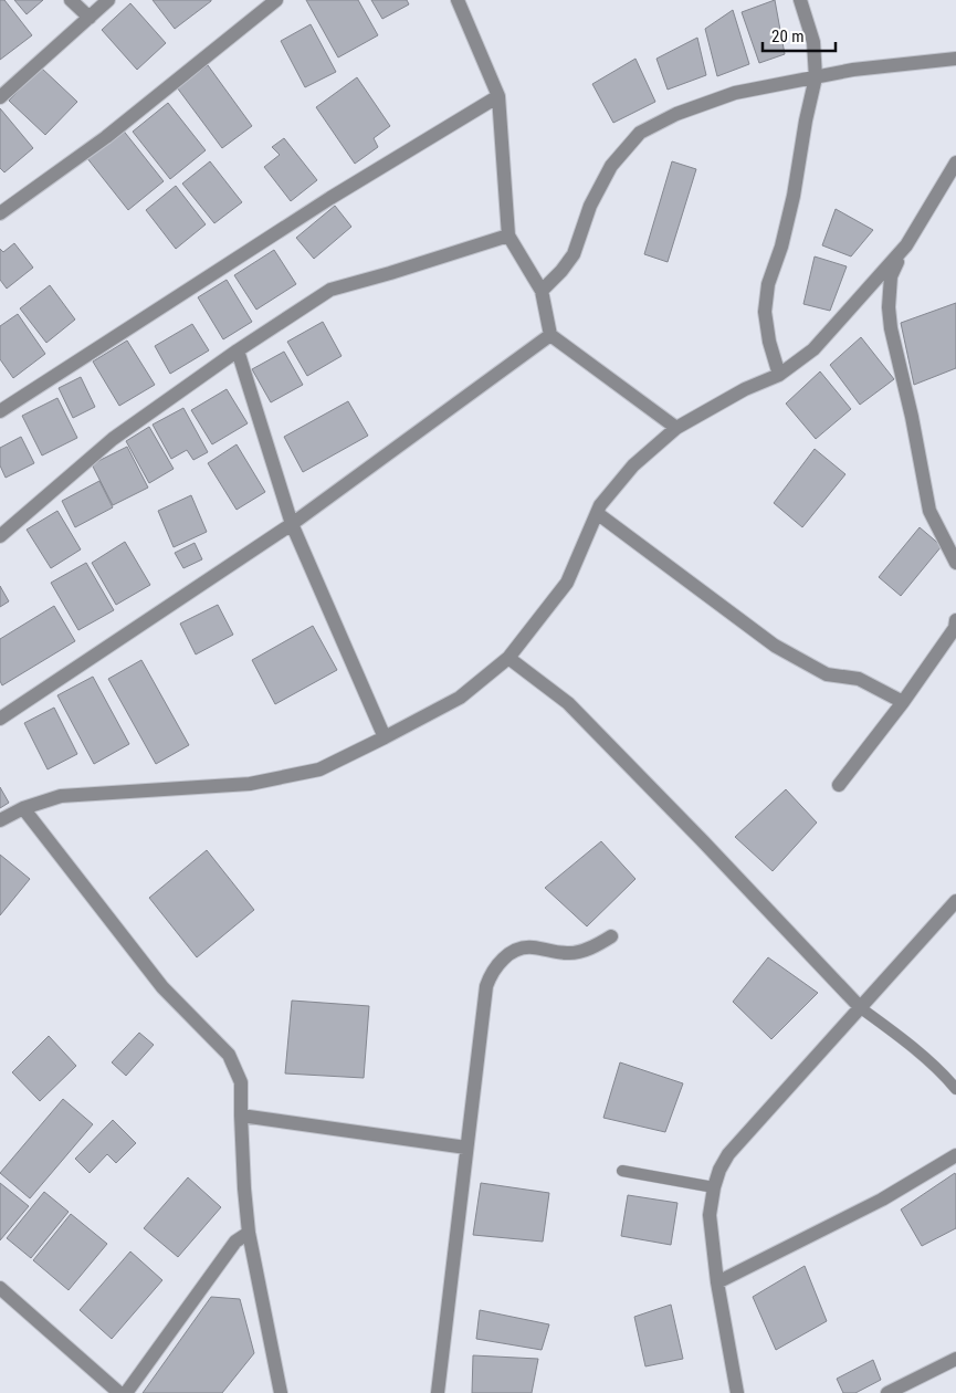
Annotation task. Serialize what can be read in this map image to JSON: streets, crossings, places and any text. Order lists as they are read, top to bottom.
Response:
{
  "scale_bar": "20 m"
}
